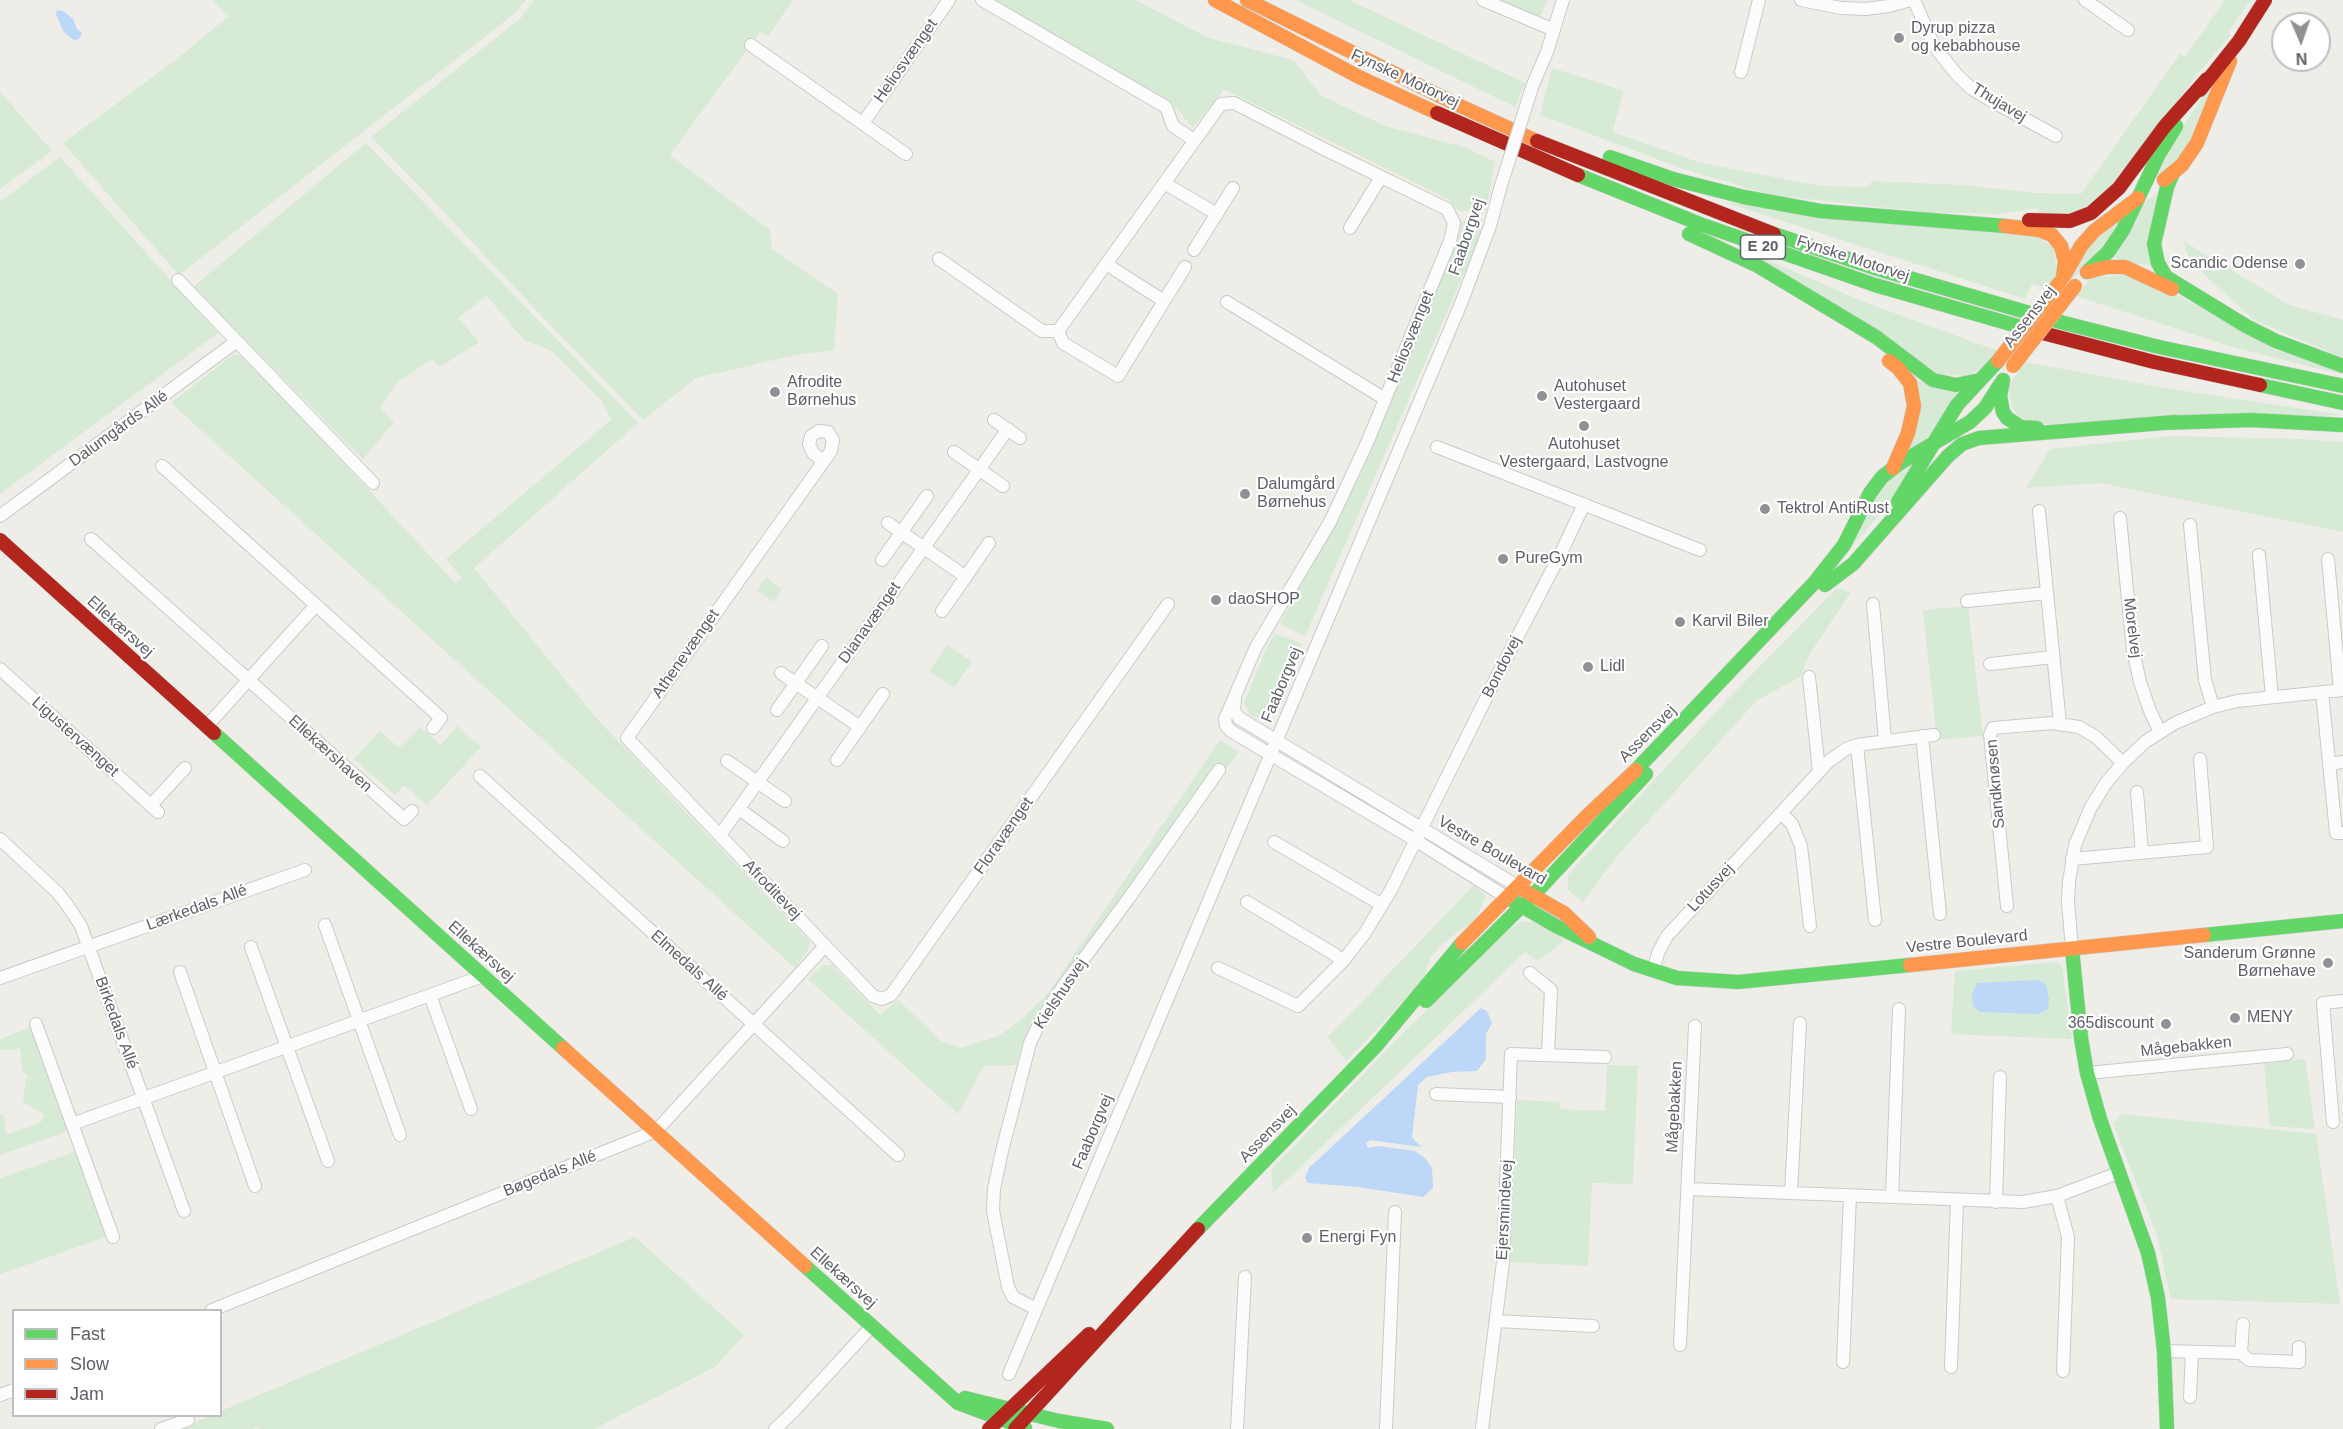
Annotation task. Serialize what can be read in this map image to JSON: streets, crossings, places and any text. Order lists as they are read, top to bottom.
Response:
{
  "streets": {
    "main road": [
      "Fynske Motorvej",
      "E 20",
      "Assensvej",
      "Ellekærsvej",
      "Vestre Boulevard"
    ],
    "street": [
      "Heliosvænget",
      "Thujavej",
      "Faaborgvej",
      "Dalumgårds Allé",
      "Dianavænget",
      "Morelvej",
      "Athenevænget",
      "Bondovej",
      "Ligustervænget",
      "Ellekærshaven",
      "Sandknøsen",
      "Floravænget",
      "Lotusvej",
      "Afroditevej",
      "Lærkedals Allé",
      "Elmedals Allé",
      "Kielshusvej",
      "Birkedals Allé",
      "Mågebakken",
      "Bøgedals Allé",
      "Ejersmindevej"
    ]
  },
  "crossings": [
    ["Heliosvænget", "Faaborgvej"],
    ["Heliosvænget", "Vestre Boulevard"],
    ["Faaborgvej", "Vestre Boulevard"],
    ["Faaborgvej", "Kielshusvej"],
    ["Assensvej", "Ellekærsvej"],
    ["Assensvej", "Vestre Boulevard"],
    ["Dianavænget", "Athenevænget"],
    ["Dianavænget", "Afroditevej"],
    ["Ellekærsvej", "Bøgedals Allé"],
    ["Athenevænget", "Afroditevej"],
    ["Bondovej", "Vestre Boulevard"],
    ["Floravænget", "Afroditevej"],
    ["Floravænget", "Bøgedals Allé"],
    ["Vestre Boulevard", "Lotusvej"],
    ["Afroditevej", "Bøgedals Allé"],
    ["Lærkedals Allé", "Birkedals Allé"],
    ["Elmedals Allé", "Bøgedals Allé"]
  ],
  "places": [
    "Dyrup pizza og kebabhouse",
    "Scandic Odense",
    "Afrodite Børnehus",
    "Autohuset Vestergaard",
    "Autohuset Vestergaard, Lastvogne",
    "Dalumgård Børnehus",
    "Tektrol AntiRust",
    "PureGym",
    "daoSHOP",
    "Karvil Biler",
    "Lidl",
    "Sanderum Grønne Børnehave",
    "MENY",
    "365discount",
    "Energi Fyn"
  ],
  "legend": ["Fast", "Slow", "Jam"],
  "north": "bottom"
}
